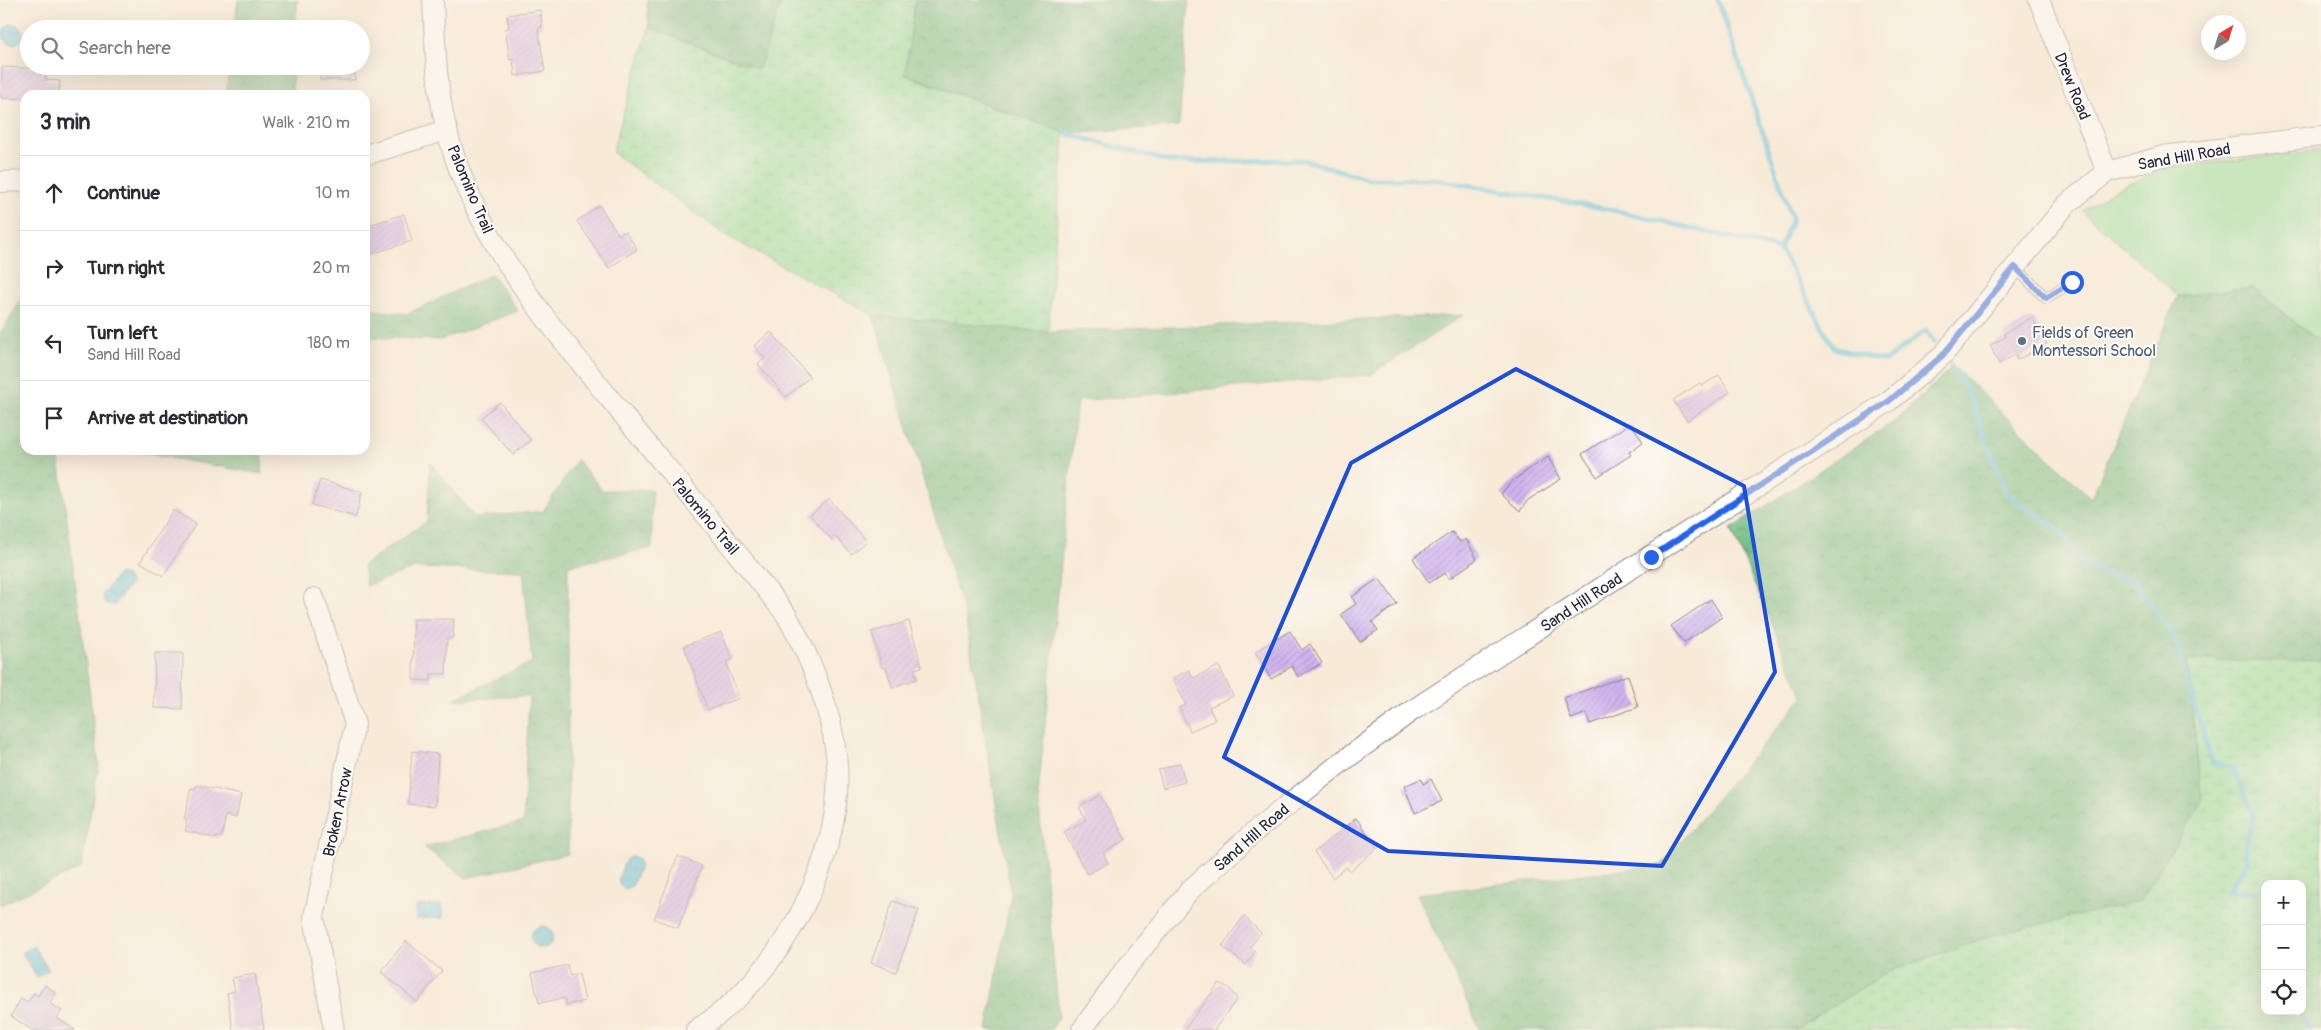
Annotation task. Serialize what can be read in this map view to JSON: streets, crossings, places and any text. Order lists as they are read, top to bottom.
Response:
{
  "streets": {
    "street": [
      "Drew Road",
      "Sand Hill Road",
      "Palomino Trail",
      "Broken Arrow"
    ]
  },
  "crossings": [
    ["Drew Road", "Sand Hill Road"]
  ],
  "places": ["Fields of Green Montessori School"],
  "north": "top right",
  "page": {
    "search": "Search here",
    "heading": ["3 min", "Walk · 210 m"],
    "list": [
      ["Continue", "10 m"],
      ["Turn right", "20 m"],
      ["Turn left", "Sand Hill Road", "180 m"],
      "Arrive at destination"
    ],
    "map_buttons": ["+", "−"]
  }
}
